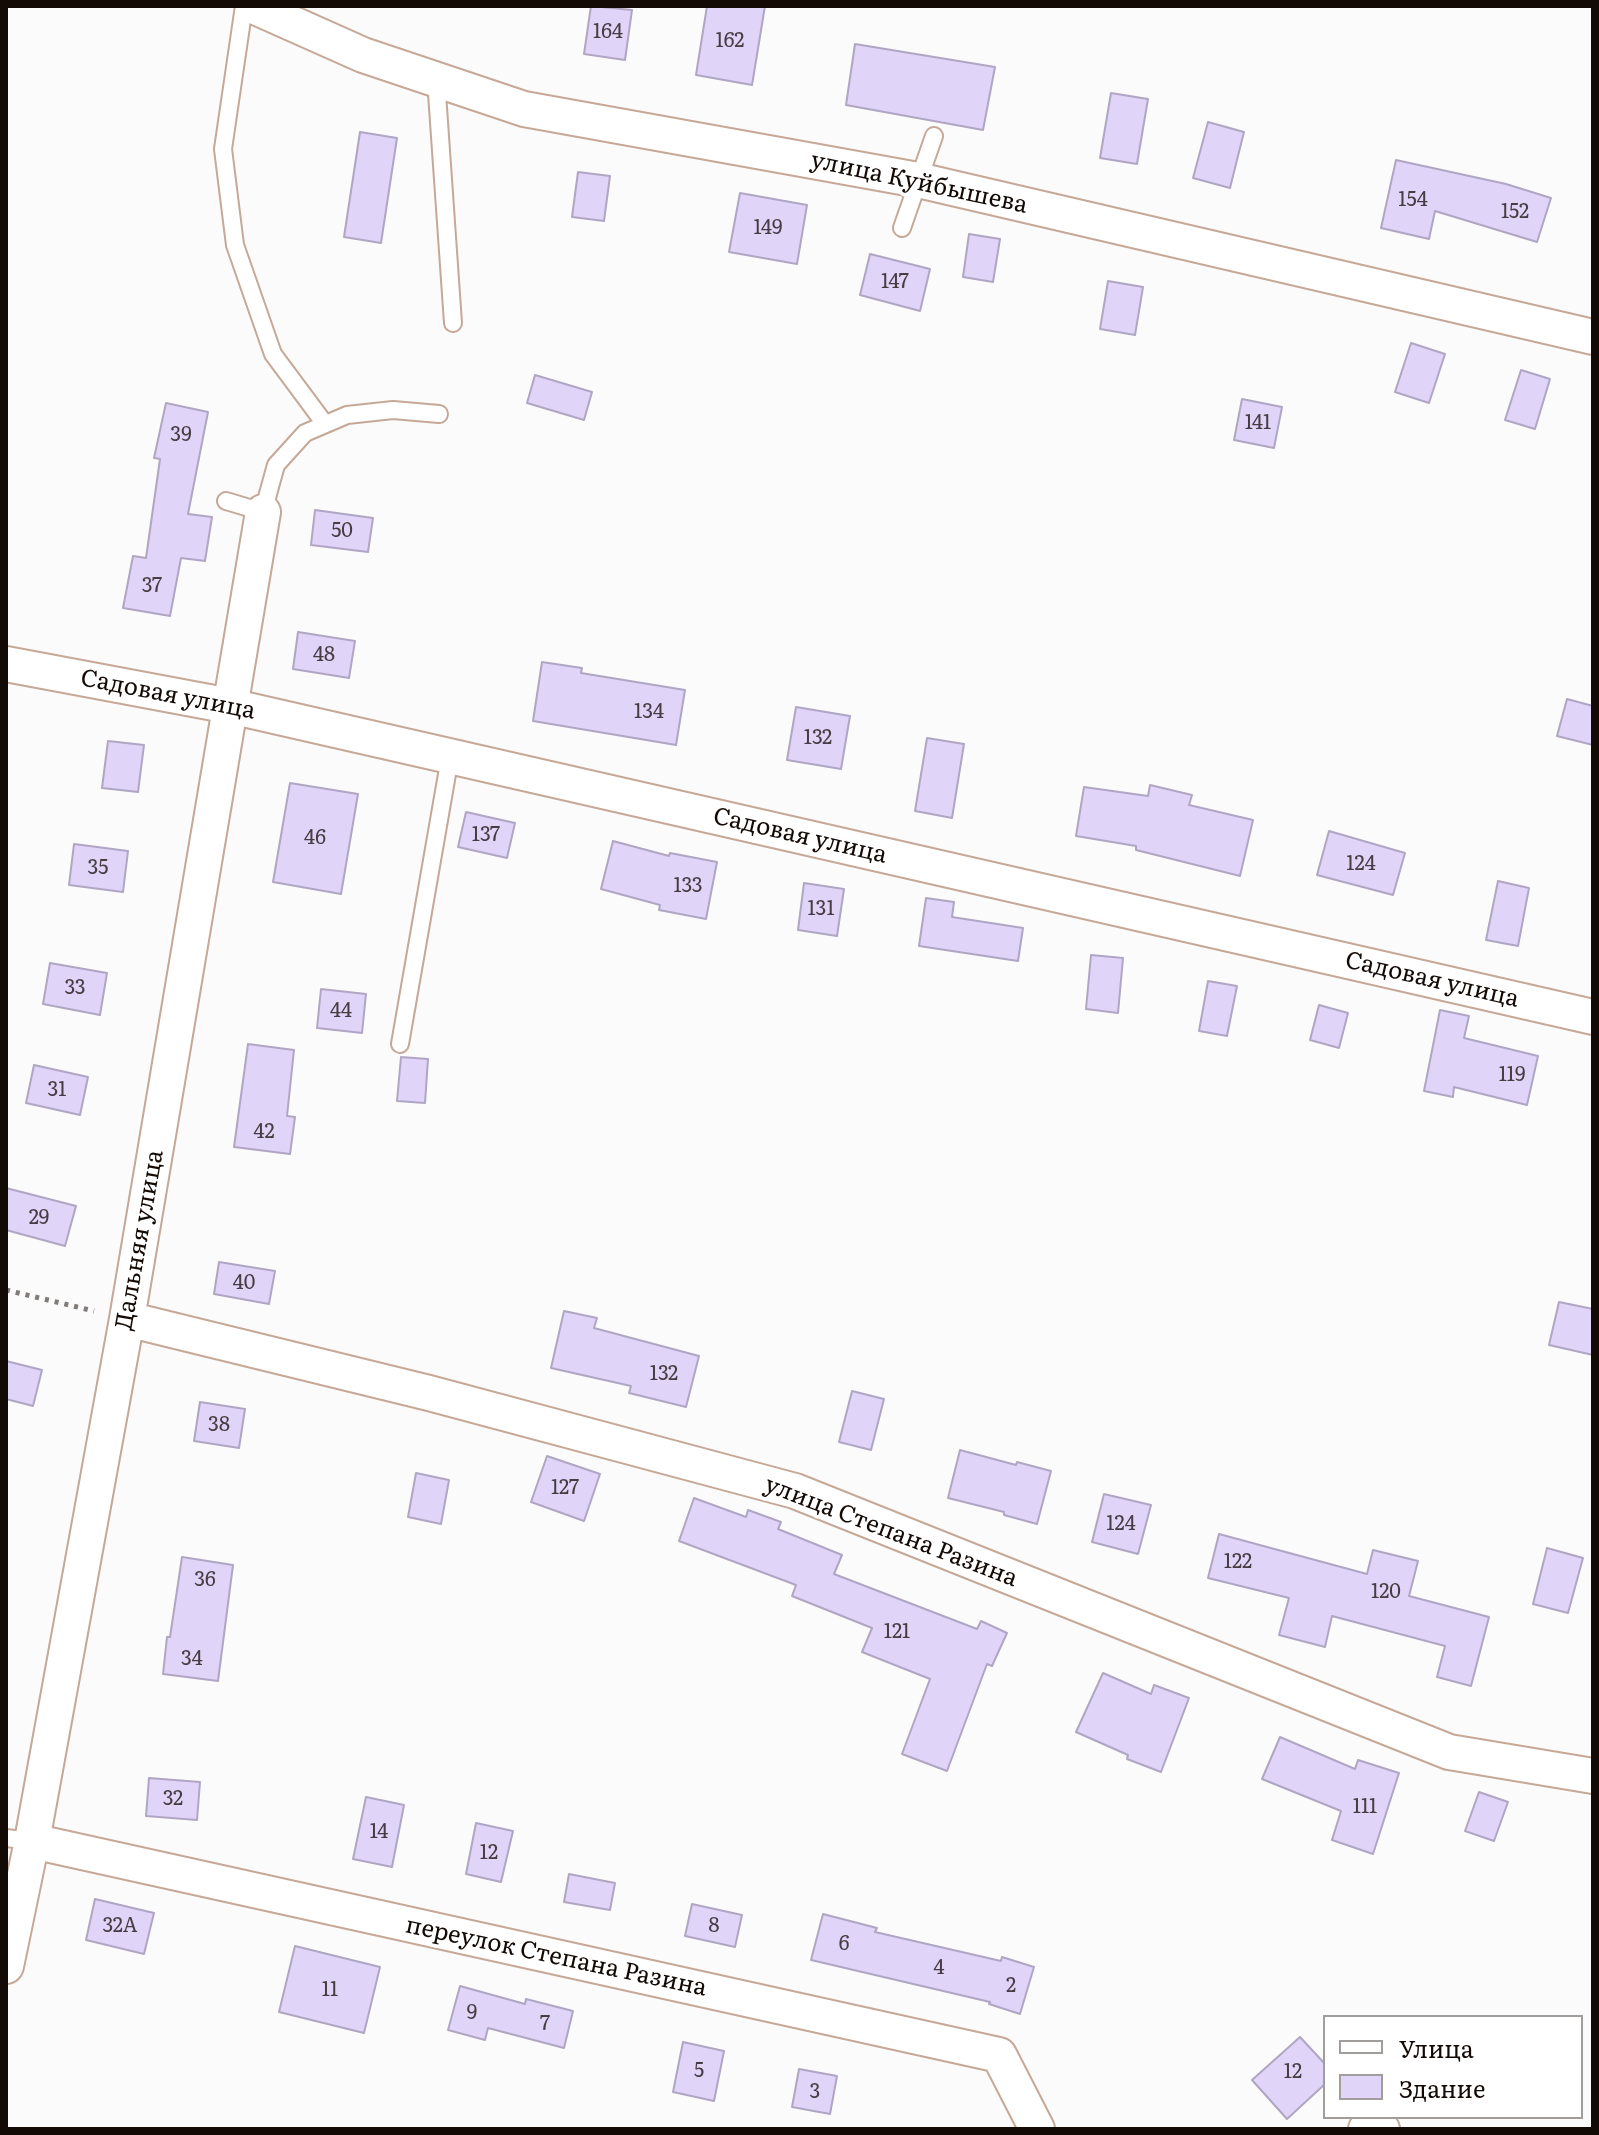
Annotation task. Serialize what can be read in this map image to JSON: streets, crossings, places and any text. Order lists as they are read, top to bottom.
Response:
{
  "streets": {
    "street": [
      "улица Куйбышева",
      "Садовая улица",
      "Дальняя улица",
      "улица Степана Разина",
      "переулок Степана Разина"
    ]
  },
  "crossings": [
    ["Садовая улица", "Дальняя улица"],
    ["Дальняя улица", "улица Степана Разина"],
    ["Дальняя улица", "переулок Степана Разина"]
  ],
  "house_numbers": [
    "164",
    "162",
    "154",
    "152",
    "149",
    "147",
    "141",
    "39",
    "50",
    "37",
    "48",
    "134",
    "132",
    "137",
    "46",
    "124",
    "35",
    "133",
    "131",
    "33",
    "44",
    "119",
    "31",
    "42",
    "29",
    "40",
    "132",
    "38",
    "127",
    "124",
    "122",
    "36",
    "120",
    "121",
    "34",
    "32",
    "111",
    "14",
    "12",
    "32А",
    "8",
    "6",
    "4",
    "2",
    "11",
    "9",
    "7",
    "5",
    "12",
    "3"
  ],
  "legend": ["Улица", "Здание"]
}
